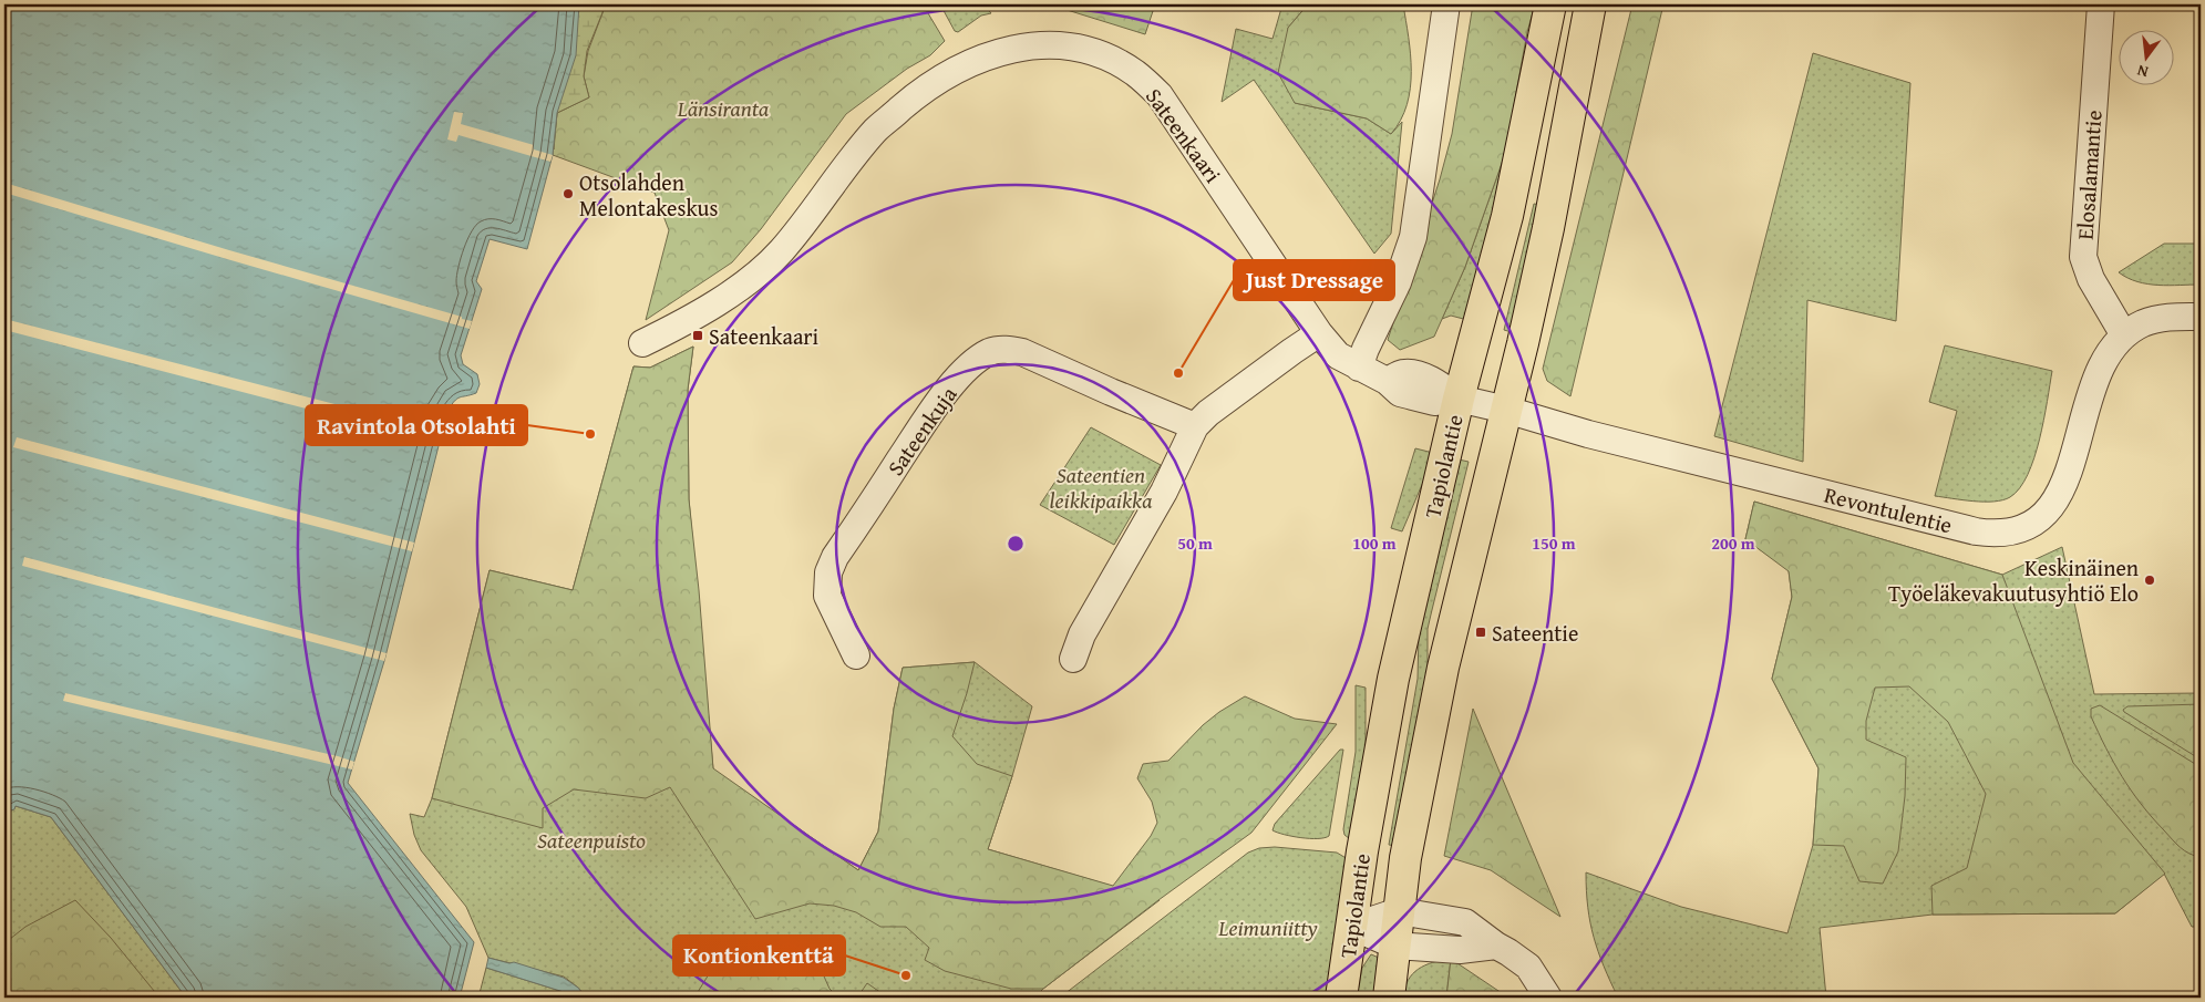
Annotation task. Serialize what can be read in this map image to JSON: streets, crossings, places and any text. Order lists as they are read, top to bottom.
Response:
{
  "streets": {
    "main road": ["Tapiolantie"],
    "street": [
      "Sateenkaari",
      "Elosalamantie",
      "Sateenkuja",
      "Revontulentie"
    ]
  },
  "crossings": [
    ["Sateenkaari", "Tapiolantie"],
    ["Sateenkaari", "Revontulentie"],
    ["Elosalamantie", "Revontulentie"],
    ["Tapiolantie", "Revontulentie"]
  ],
  "parks": [
    "Länsiranta",
    "Sateentien leikkipaikka",
    "Sateenpuisto",
    "Leimuniitty"
  ],
  "places": {
    "other": [
      "Otsolahden Melontakeskus",
      "Just Dressage",
      "Ravintola Otsolahti",
      "Keskinäinen Työeläkevakuutusyhtiö Elo",
      "Kontionkenttä"
    ],
    "transit": ["Sateenkaari", "Sateentie"]
  },
  "north": "bottom",
  "rings": [
    "50 m",
    "100 m",
    "150 m",
    "200 m"
  ]
}
